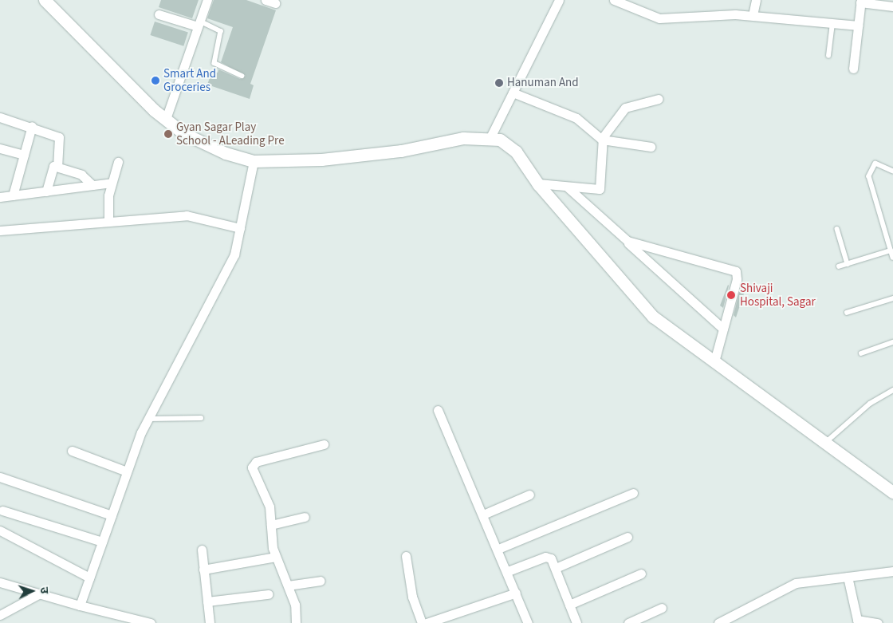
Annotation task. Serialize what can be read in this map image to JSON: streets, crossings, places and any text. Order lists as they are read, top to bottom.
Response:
{
  "places": [
    "Smart And Groceries",
    "Hanuman And",
    "Gyan Sagar Play School - ALeading Pre",
    "Shivaji Hospital, Sagar"
  ],
  "north": "right"
}
